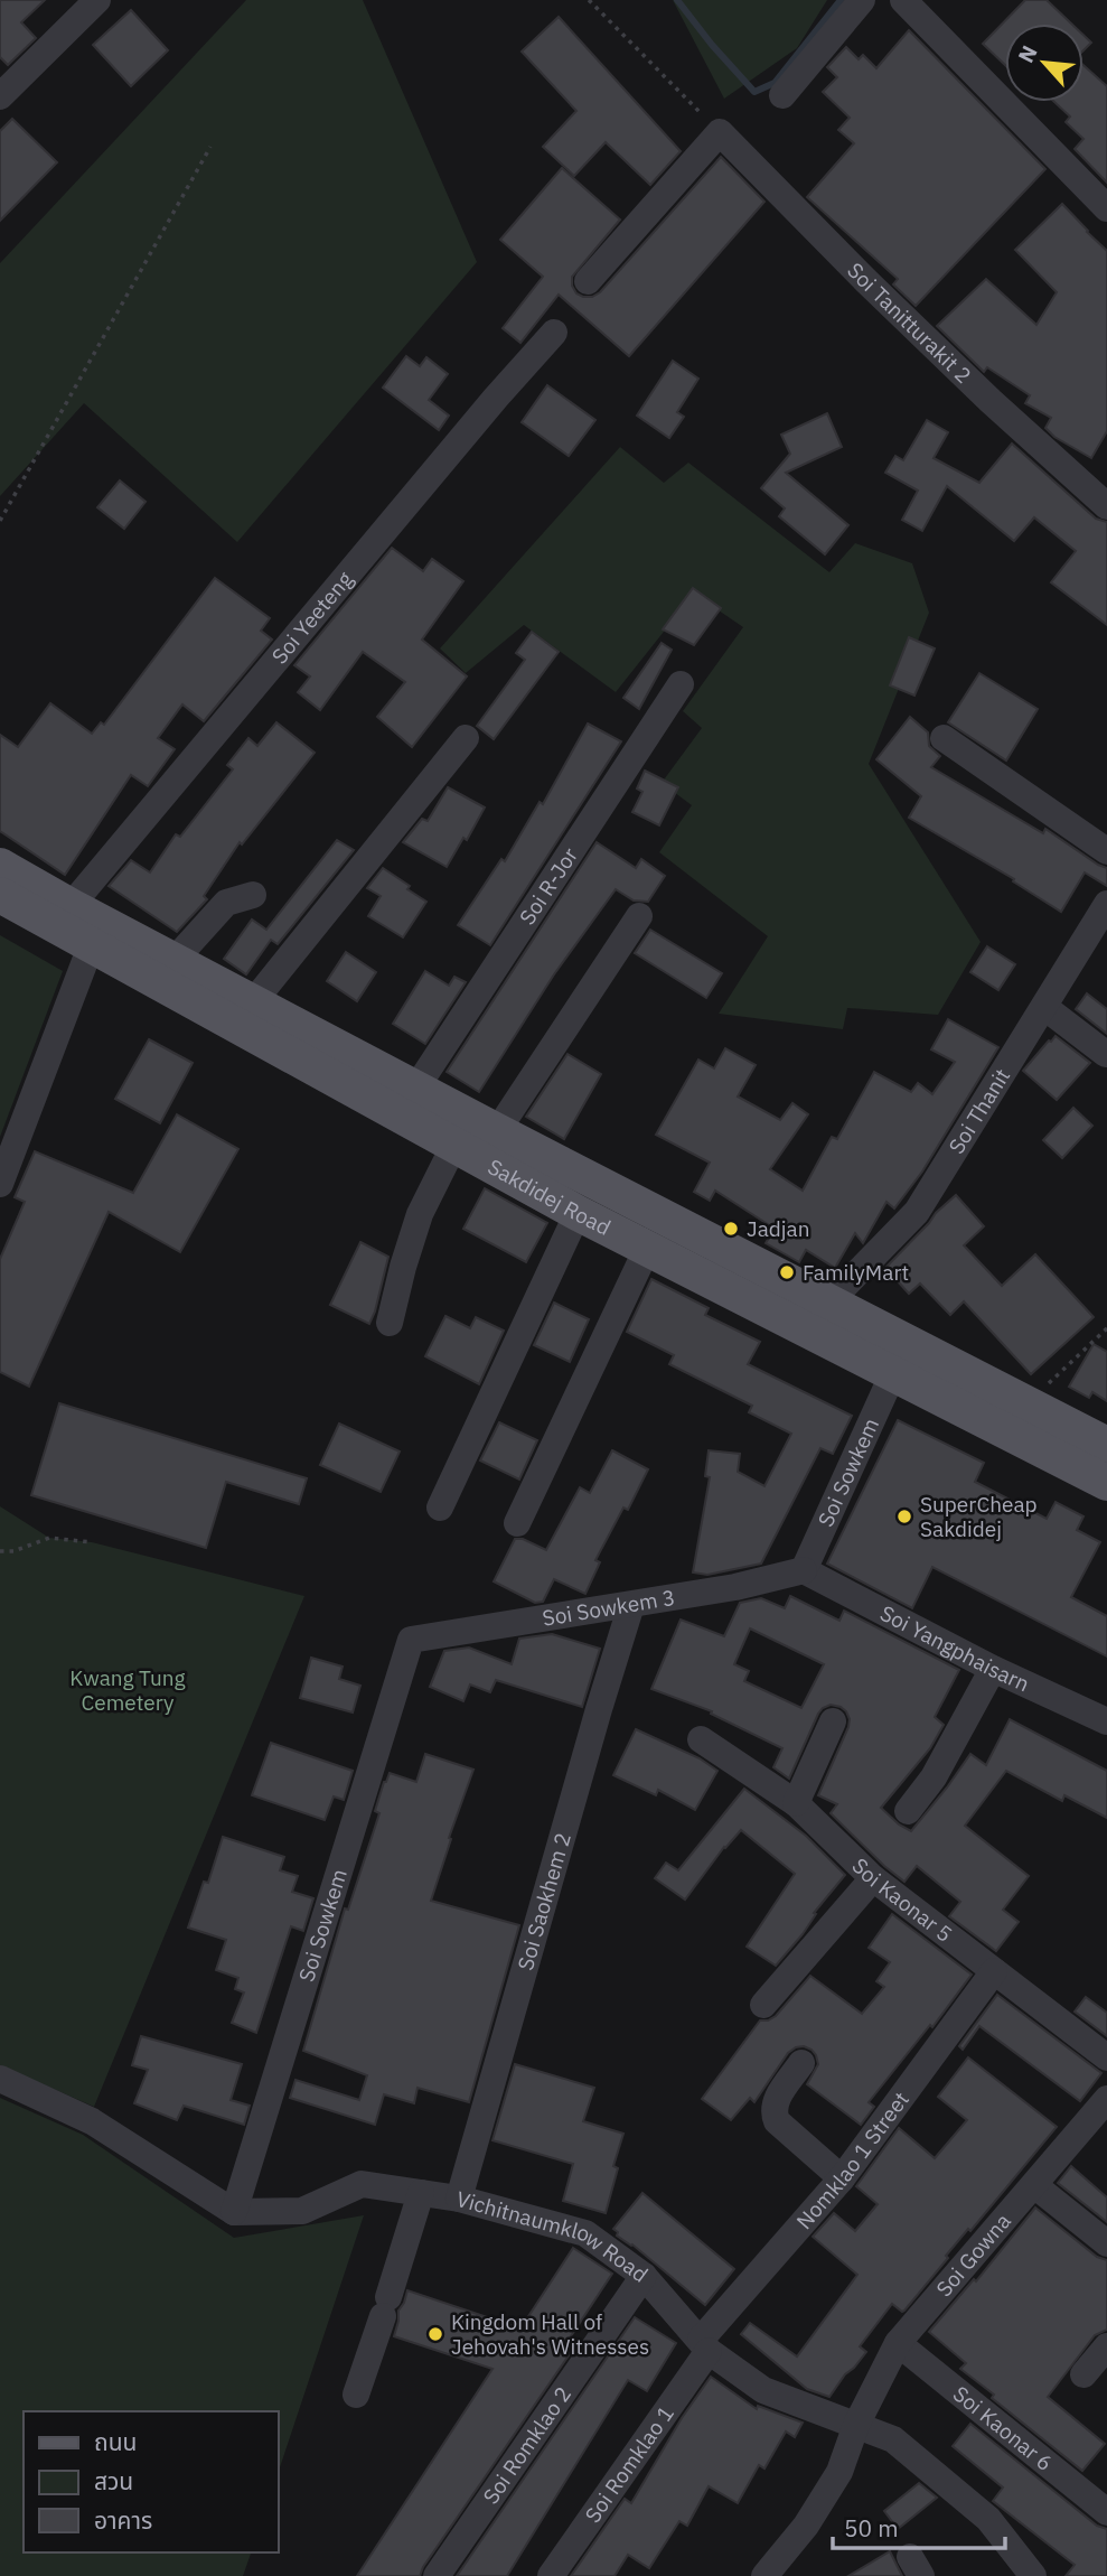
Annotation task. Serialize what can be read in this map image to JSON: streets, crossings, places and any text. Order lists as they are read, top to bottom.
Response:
{
  "streets": {
    "main road": ["Sakdidej Road"],
    "street": [
      "Soi Tanitturakit 2",
      "Soi Yeeteng",
      "Soi R-Jor",
      "Soi Thanit",
      "Soi Sowkem",
      "Soi Sowkem 3",
      "Soi Yangphaisarn",
      "Soi Kaonar 5",
      "Soi Saokhem 2",
      "Nomklao 1 Street",
      "Vichitnaumklow Road",
      "Soi Gowna",
      "Soi Kaonar 6",
      "Soi Romklao 2",
      "Soi Romklao 1"
    ]
  },
  "crossings": [
    ["Soi Yeeteng", "Sakdidej Road"],
    ["Soi R-Jor", "Sakdidej Road"],
    ["Soi Thanit", "Sakdidej Road"],
    ["Sakdidej Road", "Soi Sowkem"],
    ["Soi Sowkem", "Soi Sowkem 3"],
    ["Soi Sowkem", "Soi Yangphaisarn"],
    ["Soi Sowkem", "Vichitnaumklow Road"],
    ["Soi Sowkem 3", "Soi Yangphaisarn"],
    ["Soi Sowkem 3", "Soi Saokhem 2"],
    ["Soi Kaonar 5", "Nomklao 1 Street"],
    ["Soi Saokhem 2", "Vichitnaumklow Road"],
    ["Nomklao 1 Street", "Vichitnaumklow Road"],
    ["Nomklao 1 Street", "Soi Romklao 1"],
    ["Vichitnaumklow Road", "Soi Gowna"],
    ["Vichitnaumklow Road", "Soi Romklao 2"],
    ["Vichitnaumklow Road", "Soi Romklao 1"],
    ["Soi Gowna", "Soi Kaonar 6"]
  ],
  "parks": ["Kwang Tung Cemetery"],
  "places": [
    "Jadjan",
    "FamilyMart",
    "SuperCheap Sakdidej",
    "Kingdom Hall of Jehovah's Witnesses"
  ],
  "legend": ["ถนน", "สวน", "อาคาร"],
  "scale_bar": "50 m",
  "north": "top left"
}
